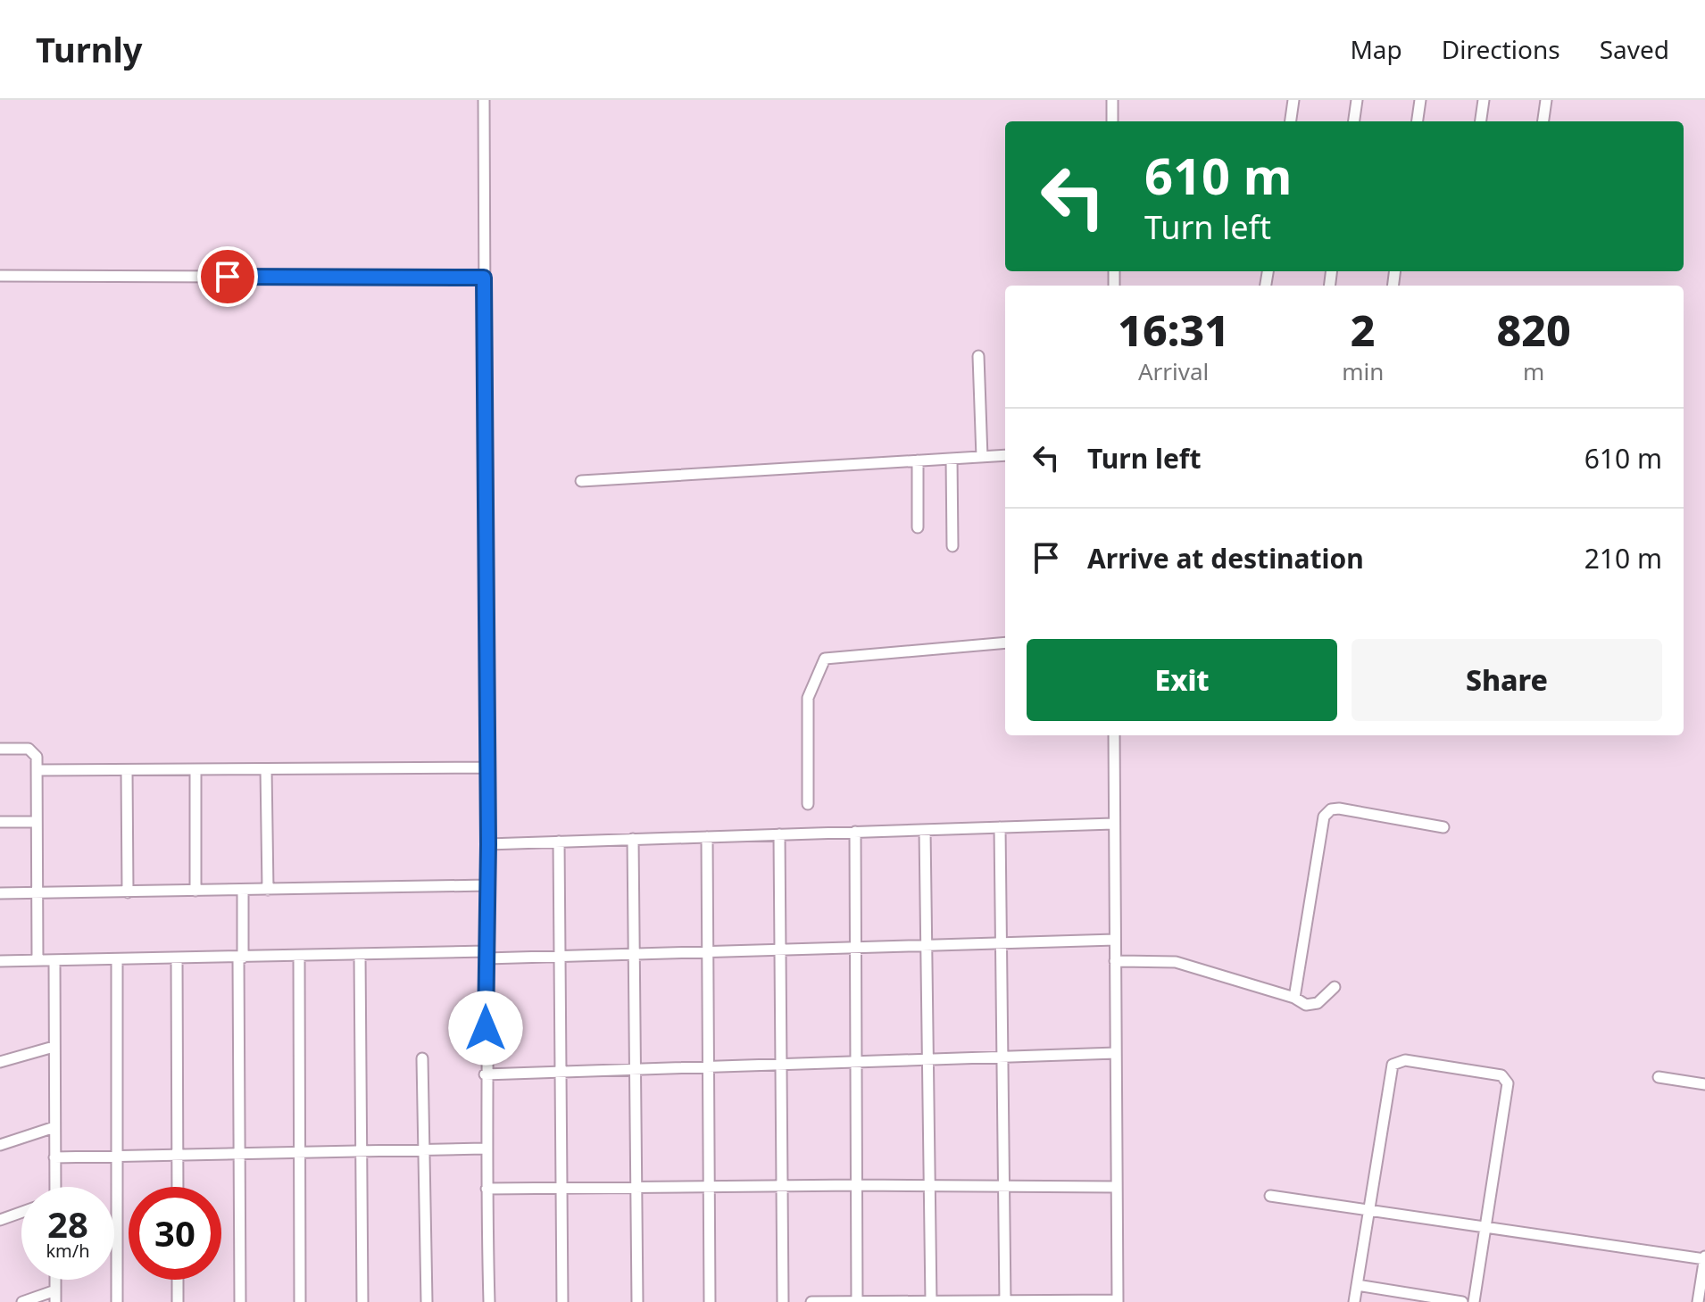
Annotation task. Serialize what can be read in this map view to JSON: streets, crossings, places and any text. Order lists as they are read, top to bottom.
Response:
{
  "page": {
    "header": "Turnly",
    "nav": ["Map", "Directions", "Saved"],
    "turn": ["610 m", "Turn left"],
    "eta": [
      "16:31",
      "Arrival",
      "2",
      "min",
      "820",
      "m"
    ],
    "list": [
      {
        "name": "Turn left",
        "value": "610 m"
      },
      {
        "name": "Arrive at destination",
        "value": "210 m"
      }
    ],
    "buttons": ["Exit", "Share"],
    "speed": "28 km/h",
    "limit": "30"
  }
}
